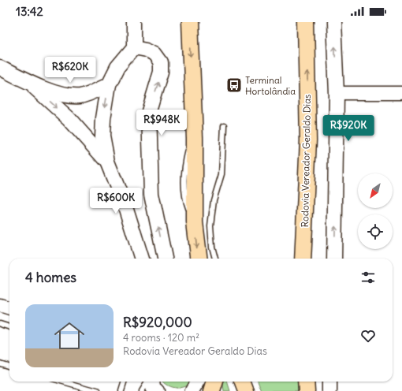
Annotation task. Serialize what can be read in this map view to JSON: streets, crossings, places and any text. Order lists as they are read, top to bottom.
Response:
{
  "streets": {
    "main road": ["Rodovia Vereador Geraldo Dias"]
  },
  "places": {
    "bus stop": ["Terminal Hortolândia"]
  },
  "north": "bottom left",
  "page": {
    "status": "13:42",
    "price": [
      "R$620K",
      "R$948K",
      "R$920K",
      "R$600K"
    ],
    "heading": "4 homes",
    "list": [
      {
        "name": "R$920,000",
        "note": "4 rooms · 120 m² · Rodovia Vereador Geraldo Dias"
      }
    ]
  }
}
